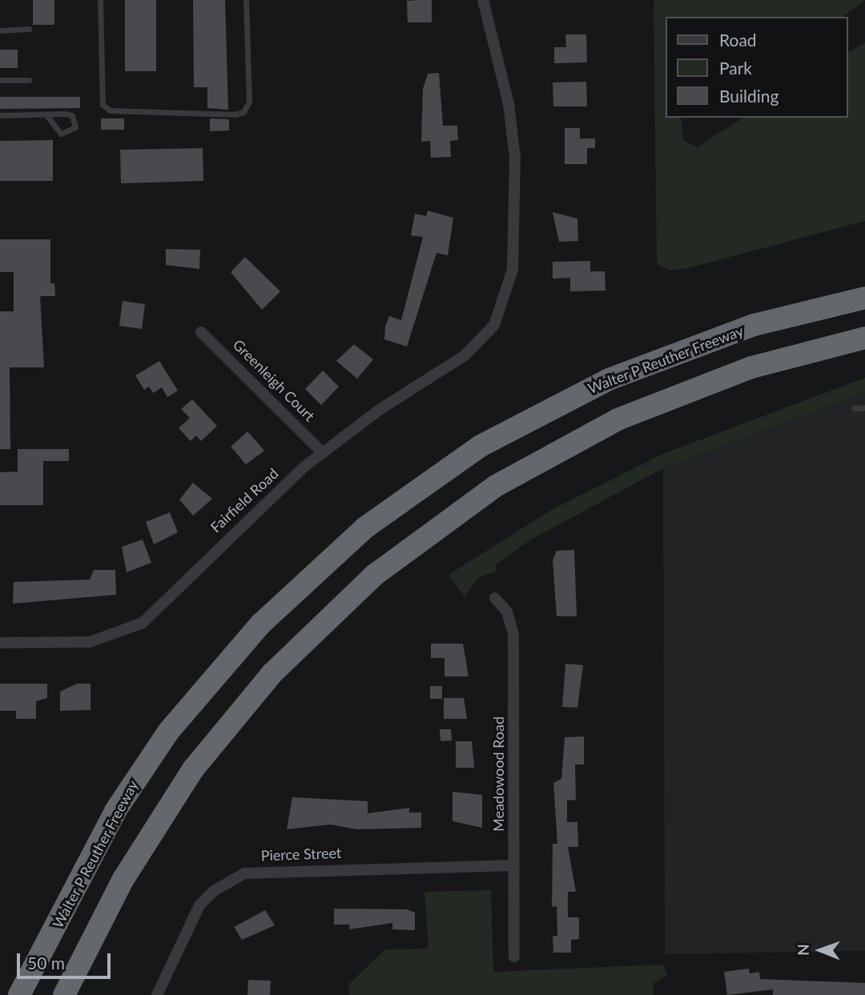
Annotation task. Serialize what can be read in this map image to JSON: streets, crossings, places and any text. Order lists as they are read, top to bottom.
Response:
{
  "streets": {
    "highway": ["Walter P Reuther Freeway"],
    "street": [
      "Greenleigh Court",
      "Fairfield Road",
      "Meadowood Road",
      "Pierce Street"
    ]
  },
  "crossings": [
    ["Greenleigh Court", "Fairfield Road"],
    ["Meadowood Road", "Pierce Street"]
  ],
  "legend": ["Road", "Park", "Building"],
  "scale_bar": "50 m",
  "north": "left"
}
